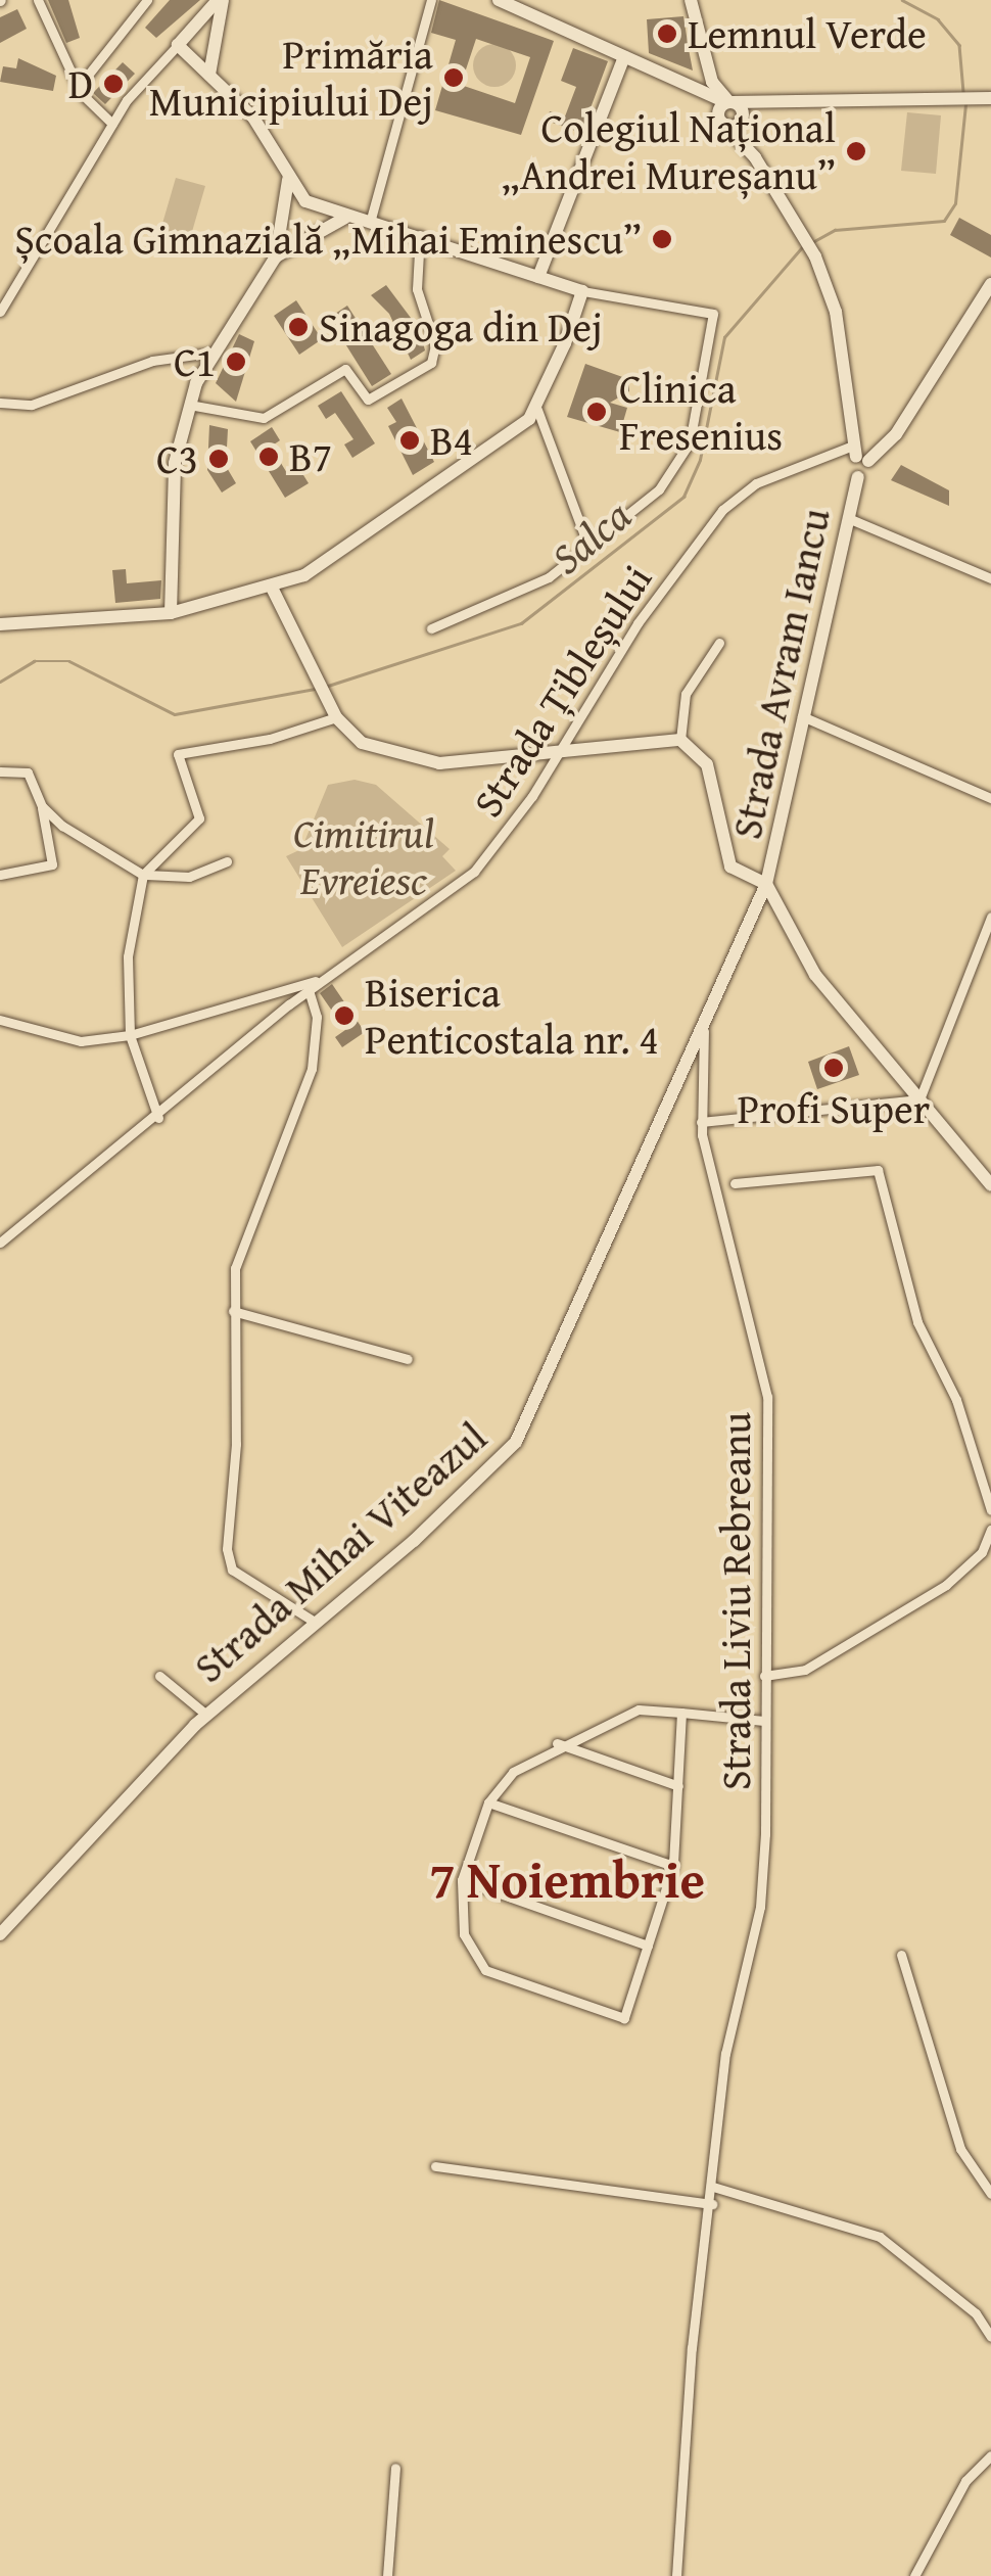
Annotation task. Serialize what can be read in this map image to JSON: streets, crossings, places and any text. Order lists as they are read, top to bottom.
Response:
{
  "streets": {
    "main road": ["Strada Avram Iancu", "Strada Mihai Viteazul"],
    "street": ["Strada Țibleșului", "Strada Liviu Rebreanu"]
  },
  "crossings": [
    ["Strada Avram Iancu", "Strada Țibleșului"],
    ["Strada Avram Iancu", "Strada Mihai Viteazul"],
    ["Strada Mihai Viteazul", "Strada Liviu Rebreanu"]
  ],
  "districts": ["7 Noiembrie"],
  "water": ["Salca"],
  "parks": ["Cimitirul Evreiesc"],
  "places": [
    "Lemnul Verde",
    "Primăria Municipiului Dej",
    "D",
    "Colegiul Național „Andrei Mureșanu”",
    "Școala Gimnazială „Mihai Eminescu”",
    "Sinagoga din Dej",
    "C1",
    "Clinica Fresenius",
    "B4",
    "B7",
    "C3",
    "Biserica Penticostala nr. 4",
    "Profi Super"
  ]
}
